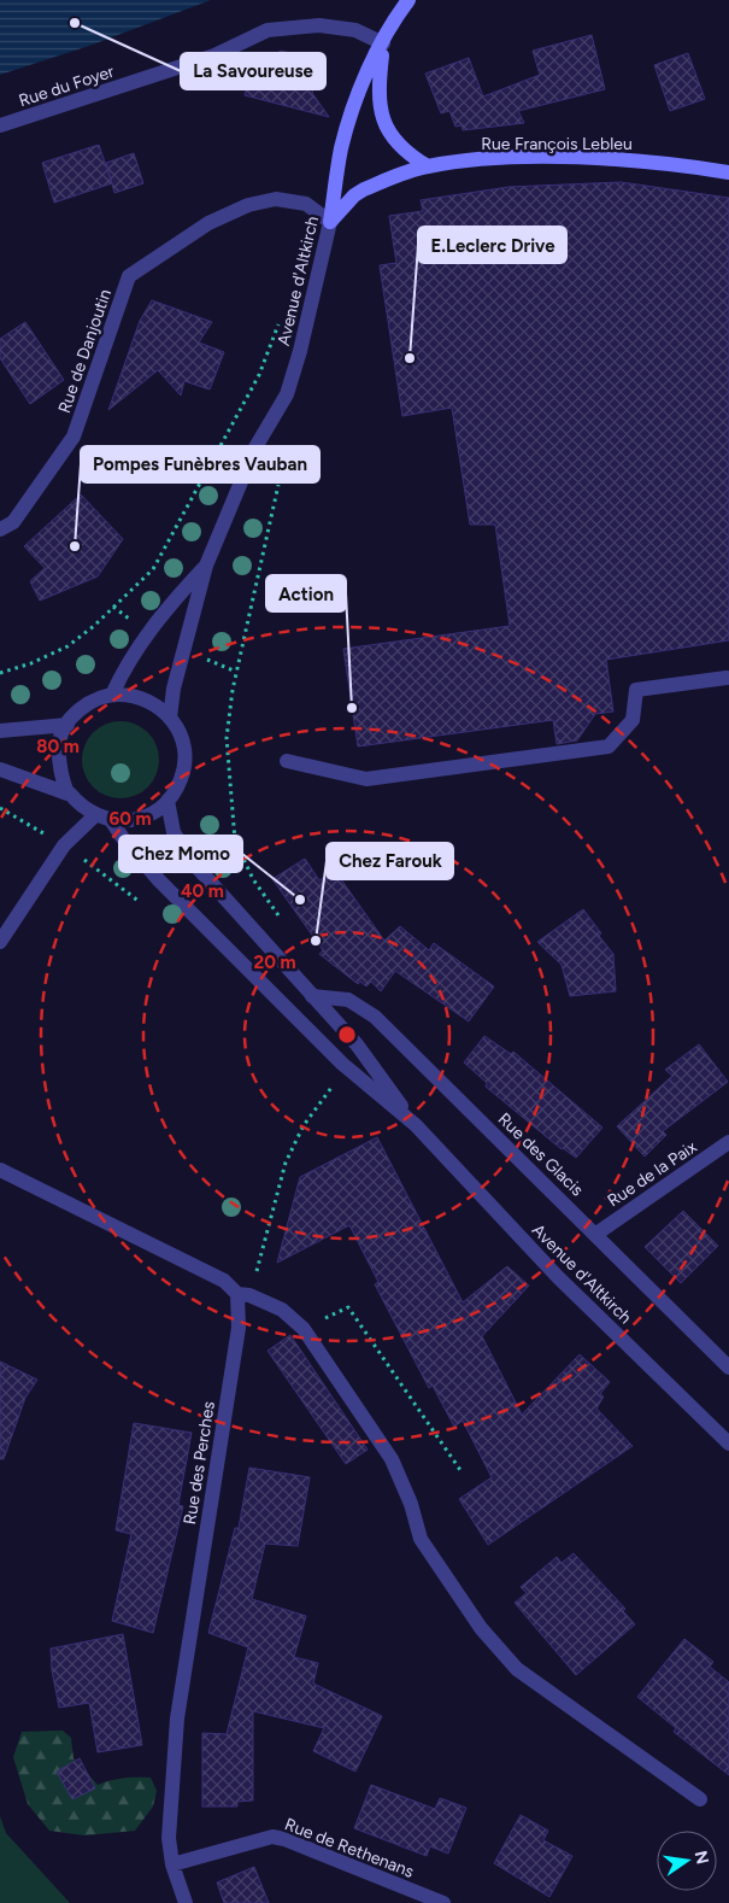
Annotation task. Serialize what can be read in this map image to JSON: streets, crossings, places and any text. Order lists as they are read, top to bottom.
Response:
{
  "streets": {
    "main road": ["Rue François Lebleu", "Avenue d'Altkirch"],
    "street": [
      "Rue du Foyer",
      "Rue de Danjoutin",
      "Rue des Glacis",
      "Rue de la Paix",
      "Rue des Perches",
      "Rue de Rethenans"
    ]
  },
  "crossings": [
    ["Rue du Foyer", "Avenue d'Altkirch"],
    ["Rue François Lebleu", "Avenue d'Altkirch"],
    ["Rue François Lebleu", "Rue de Danjoutin"],
    ["Avenue d'Altkirch", "Rue de Danjoutin"],
    ["Avenue d'Altkirch", "Rue des Glacis"],
    ["Rue des Glacis", "Rue de la Paix"],
    ["Rue des Perches", "Rue de Rethenans"]
  ],
  "places": [
    "La Savoureuse",
    "E.Leclerc Drive",
    "Pompes Funèbres Vauban",
    "Action",
    "Chez Momo",
    "Chez Farouk"
  ],
  "north": "right",
  "rings": [
    "80 m",
    "60 m",
    "40 m",
    "20 m"
  ]
}
